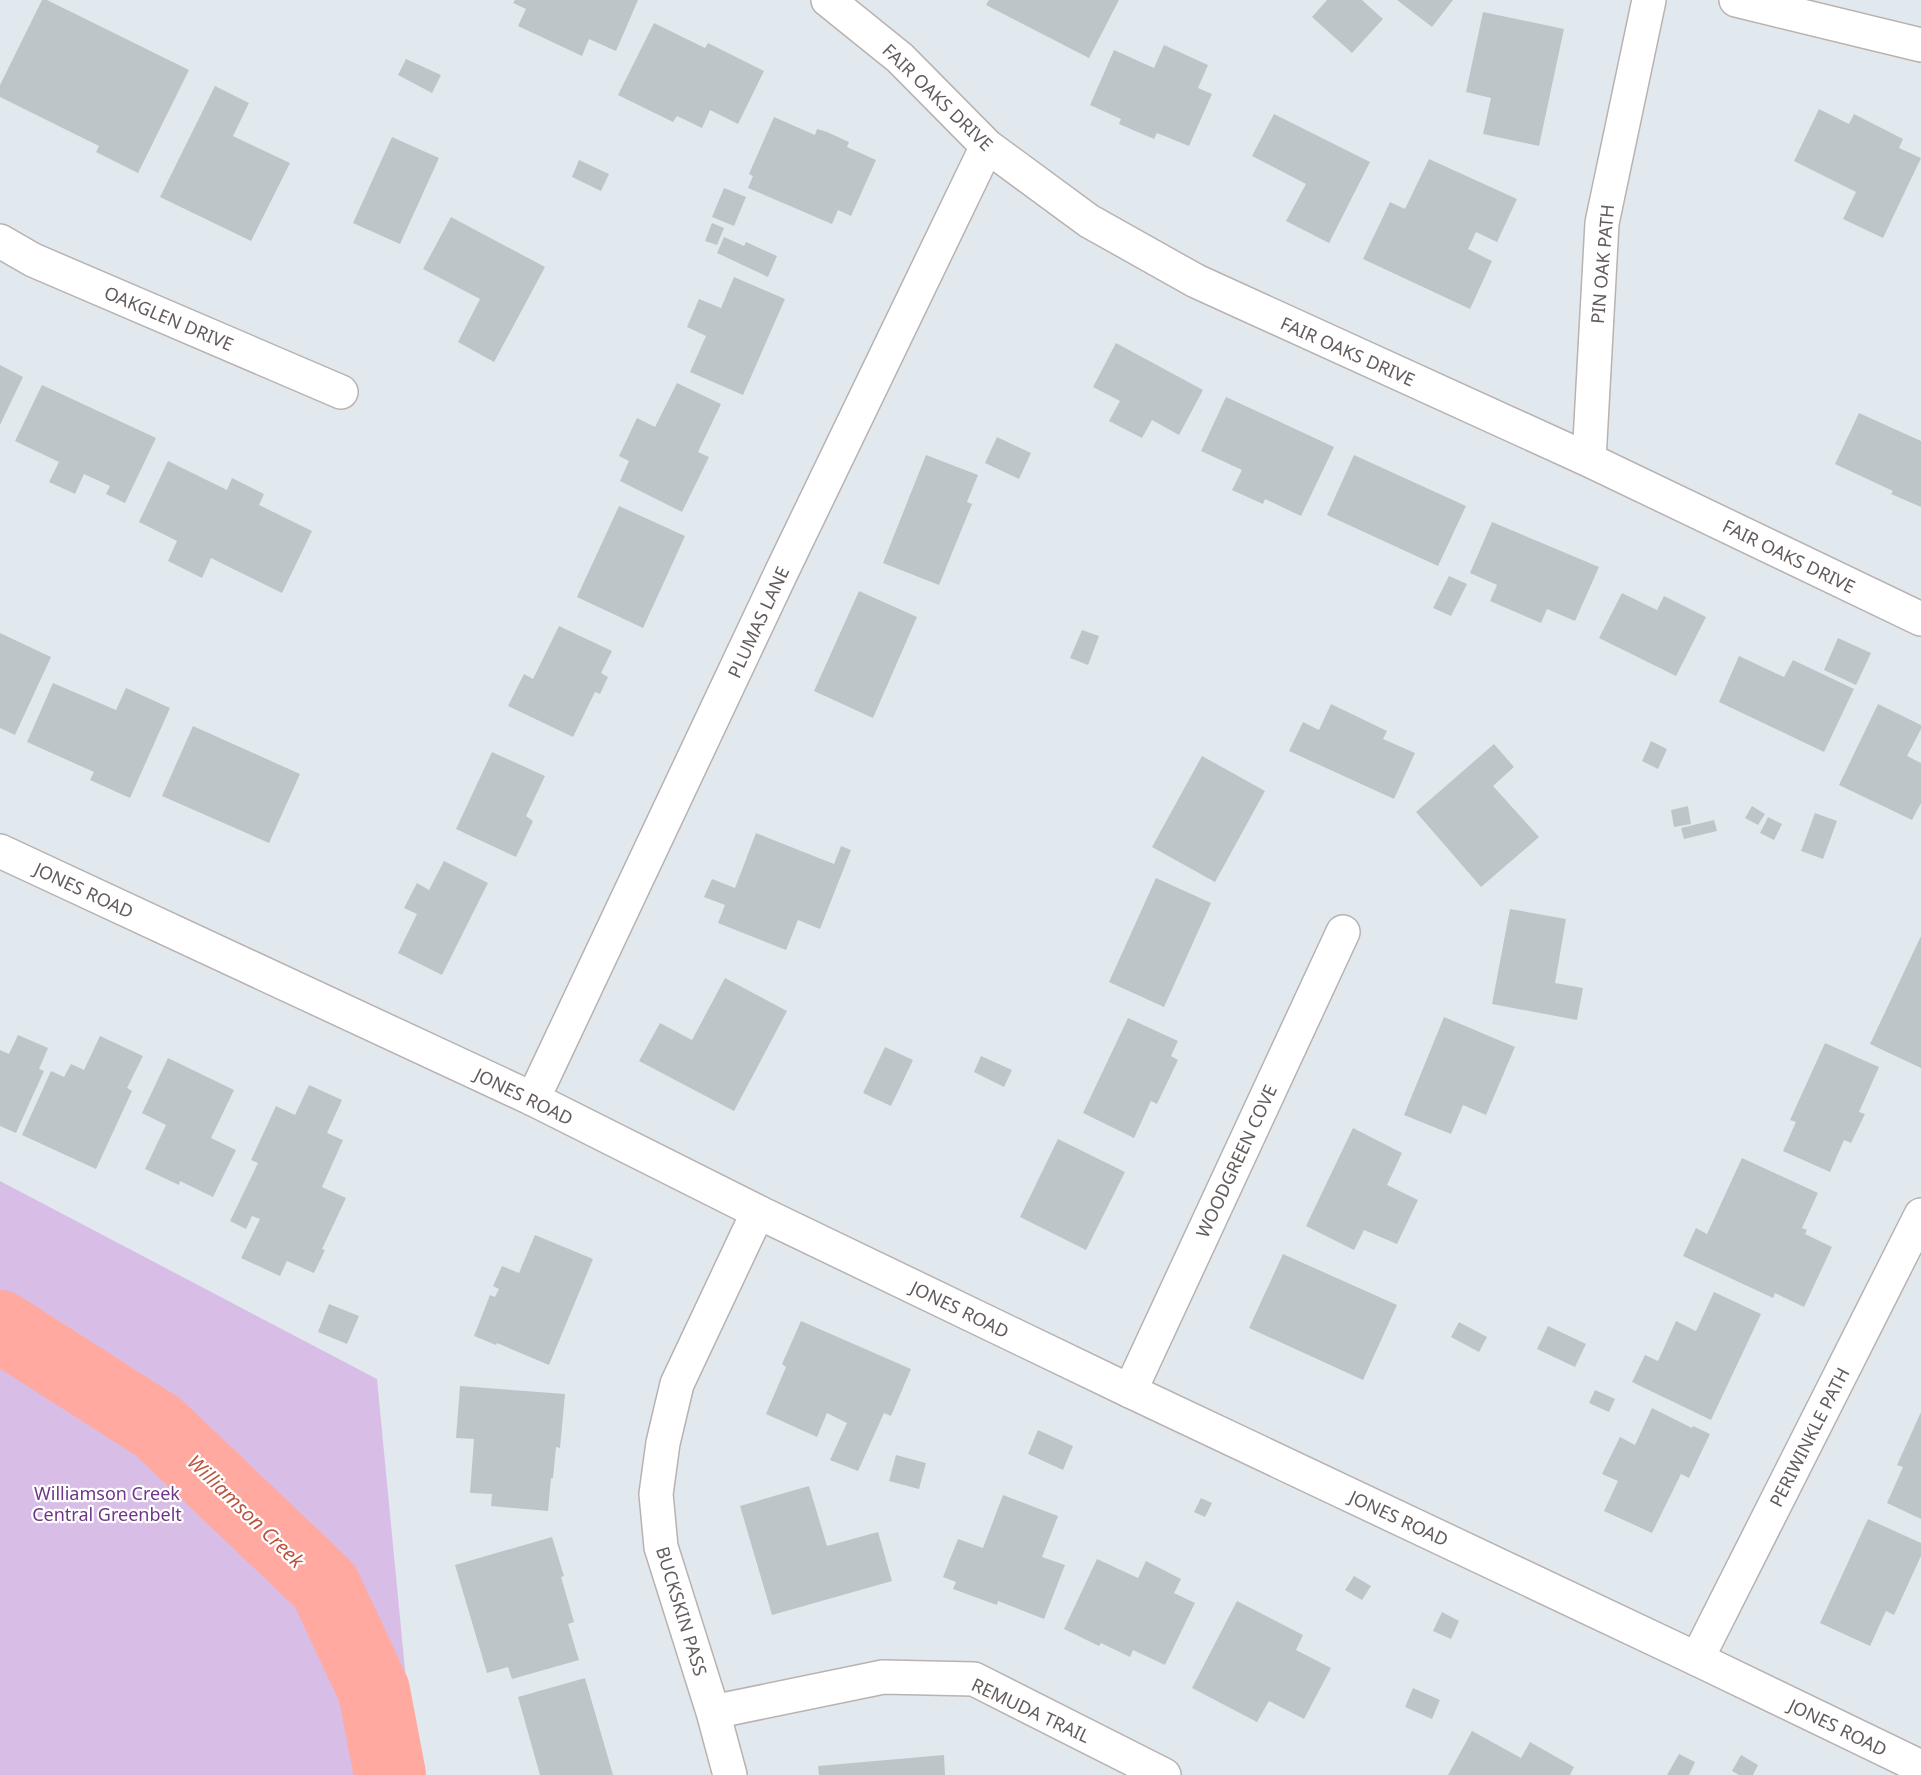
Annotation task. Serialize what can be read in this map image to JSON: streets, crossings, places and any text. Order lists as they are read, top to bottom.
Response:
{
  "streets": {
    "street": [
      "FAIR OAKS DRIVE",
      "PIN OAK PATH",
      "OAKGLEN DRIVE",
      "PLUMAS LANE",
      "JONES ROAD",
      "WOODGREEN COVE",
      "PERIWINKLE PATH",
      "BUCKSKIN PASS",
      "REMUDA TRAIL"
    ]
  },
  "crossings": [
    ["FAIR OAKS DRIVE", "PIN OAK PATH"],
    ["FAIR OAKS DRIVE", "PLUMAS LANE"],
    ["PLUMAS LANE", "JONES ROAD"],
    ["JONES ROAD", "WOODGREEN COVE"],
    ["JONES ROAD", "PERIWINKLE PATH"],
    ["JONES ROAD", "BUCKSKIN PASS"],
    ["BUCKSKIN PASS", "REMUDA TRAIL"]
  ],
  "water": ["Williamson Creek"],
  "parks": ["Williamson Creek Central Greenbelt"]
}
